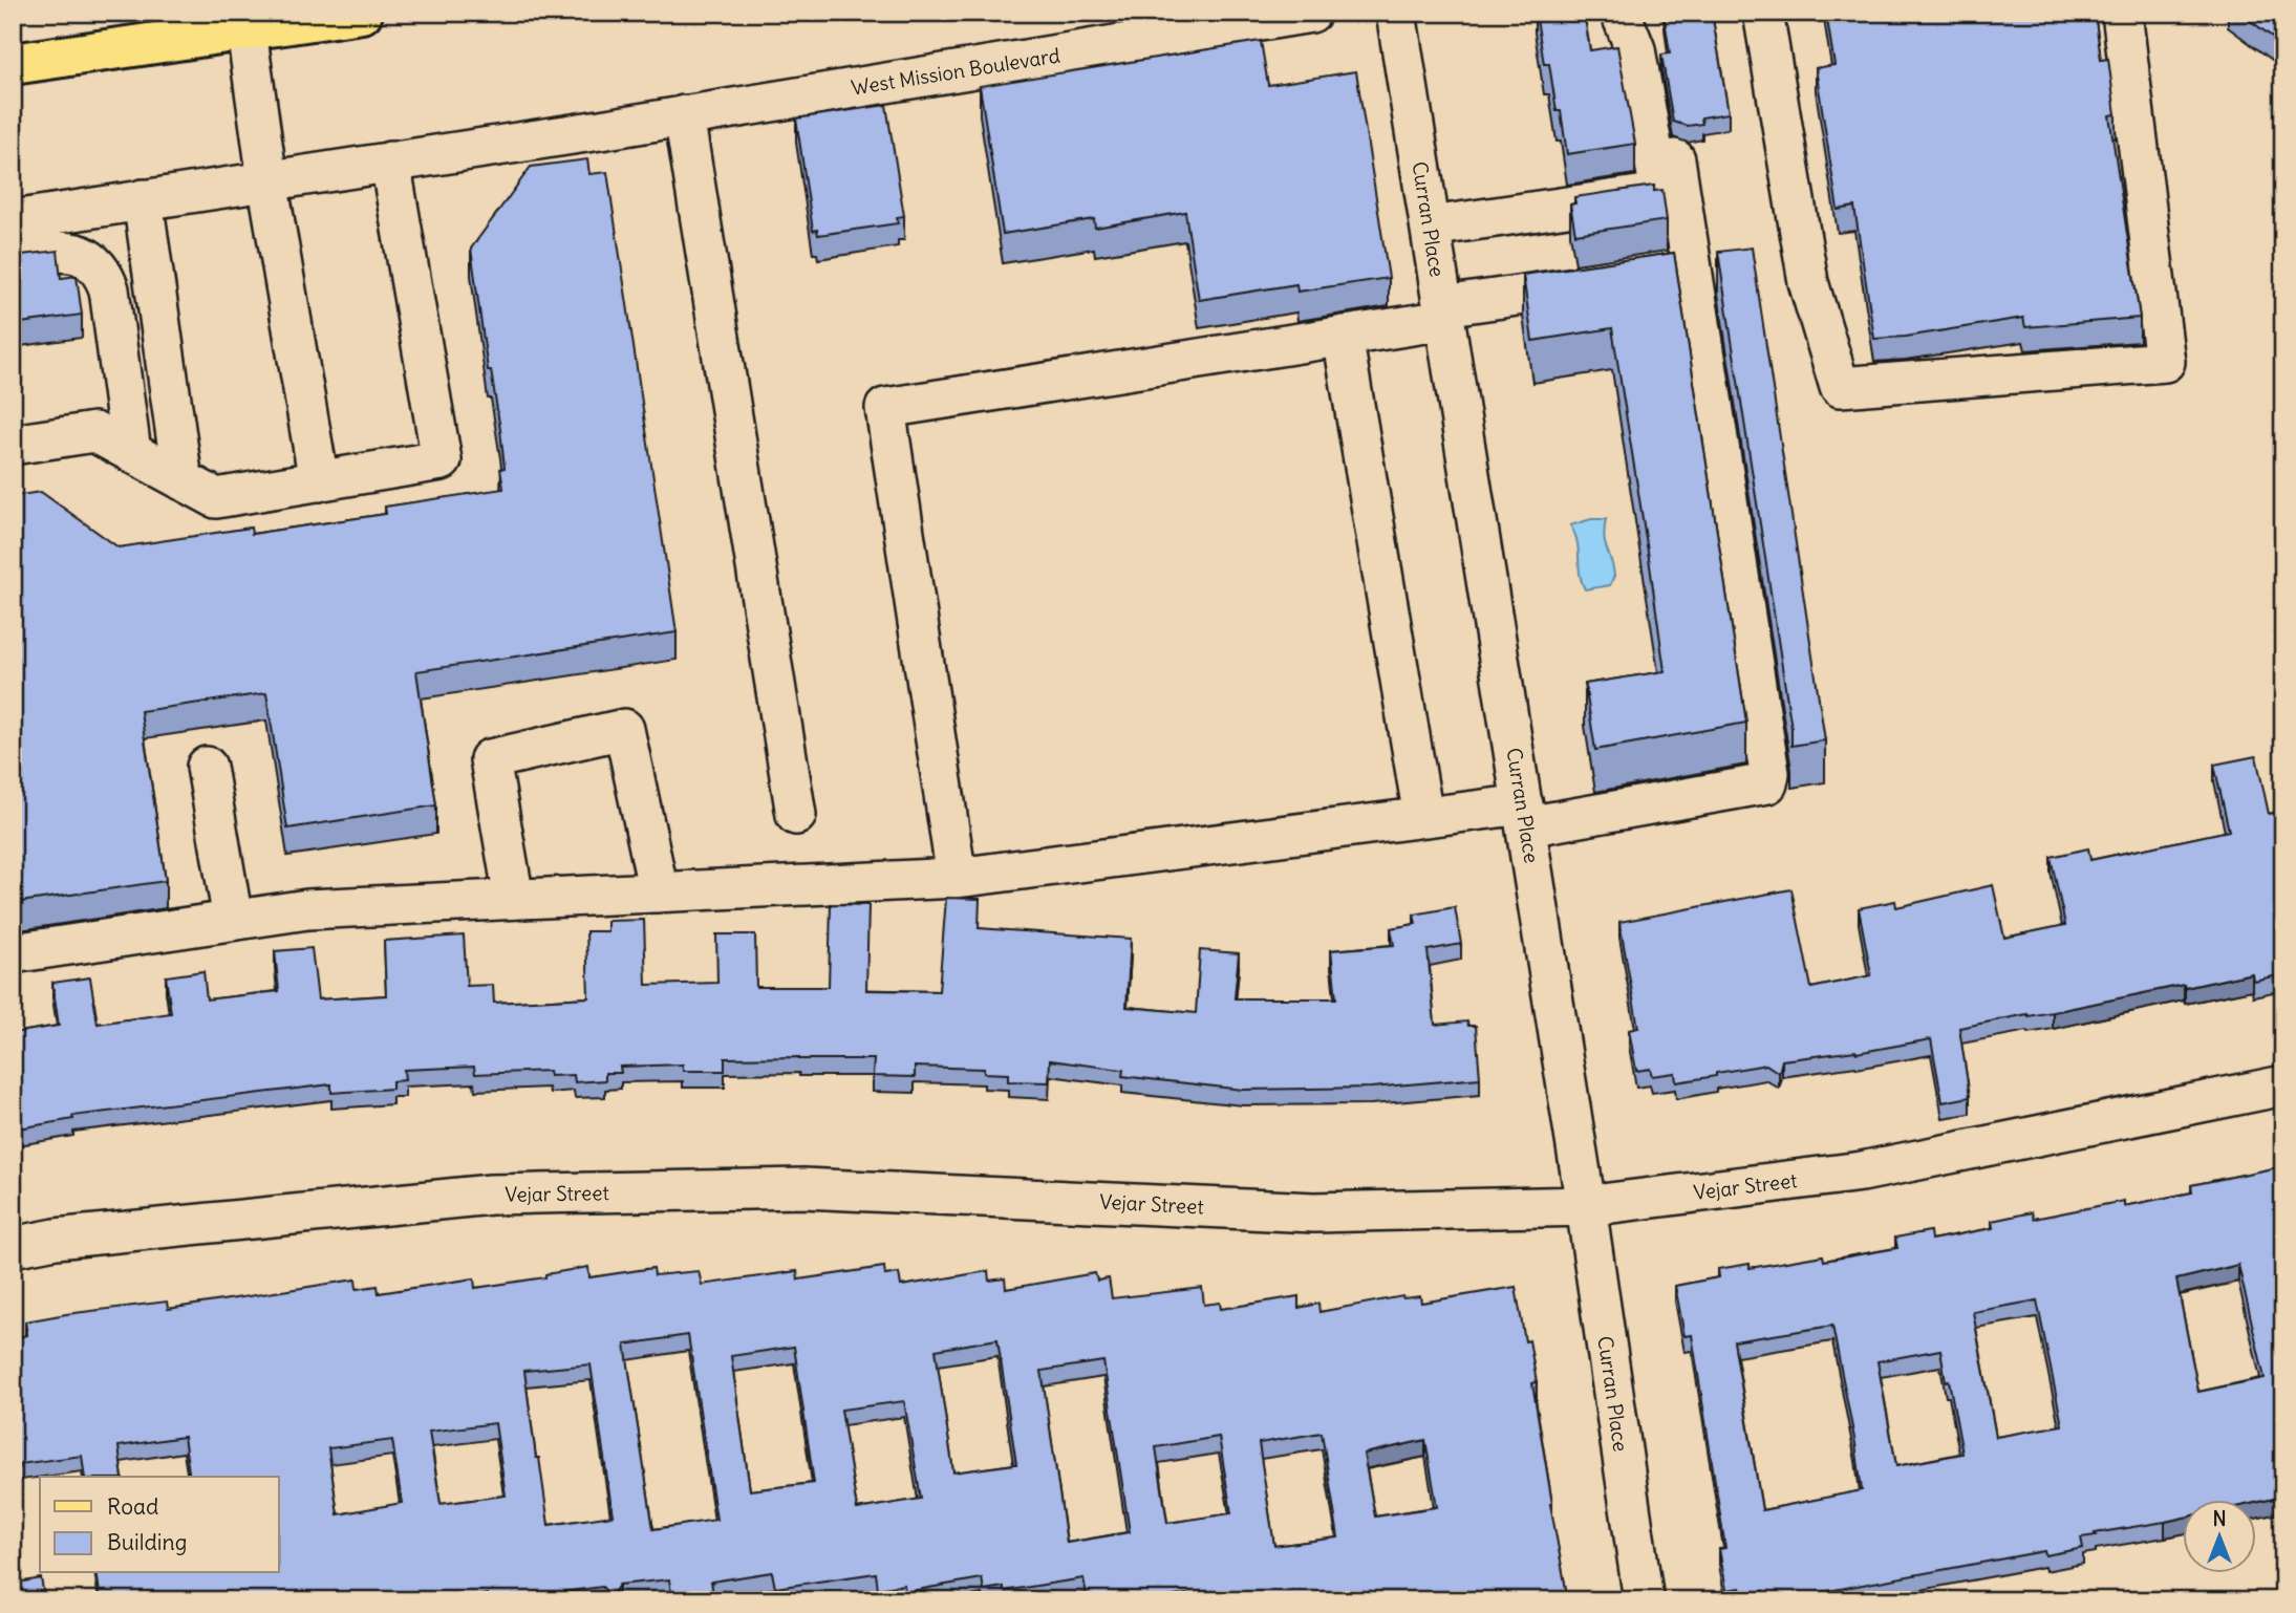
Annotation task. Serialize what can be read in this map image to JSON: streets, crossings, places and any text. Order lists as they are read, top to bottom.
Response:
{
  "streets": {
    "street": ["West Mission Boulevard", "Curran Place", "Vejar Street"]
  },
  "crossings": [
    ["Curran Place", "Vejar Street"]
  ],
  "legend": ["Road", "Building"],
  "north": "top"
}
